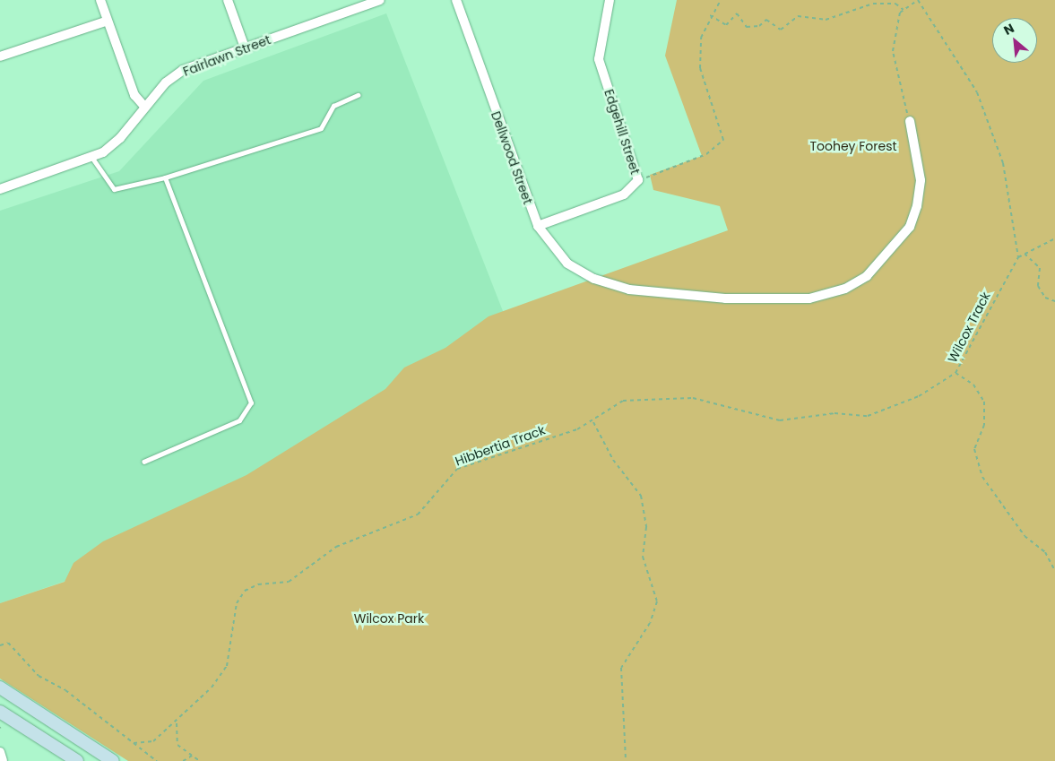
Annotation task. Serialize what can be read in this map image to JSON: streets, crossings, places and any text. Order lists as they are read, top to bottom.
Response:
{
  "streets": {
    "street": ["Fairlawn Street", "Edgehill Street", "Dellwood Street"],
    "path": ["Wilcox Track", "Hibbertia Track"]
  },
  "crossings": [
    ["Edgehill Street", "Dellwood Street"],
    ["Wilcox Track", "Hibbertia Track"]
  ],
  "parks": ["Toohey Forest", "Wilcox Park"],
  "north": "top left"
}
